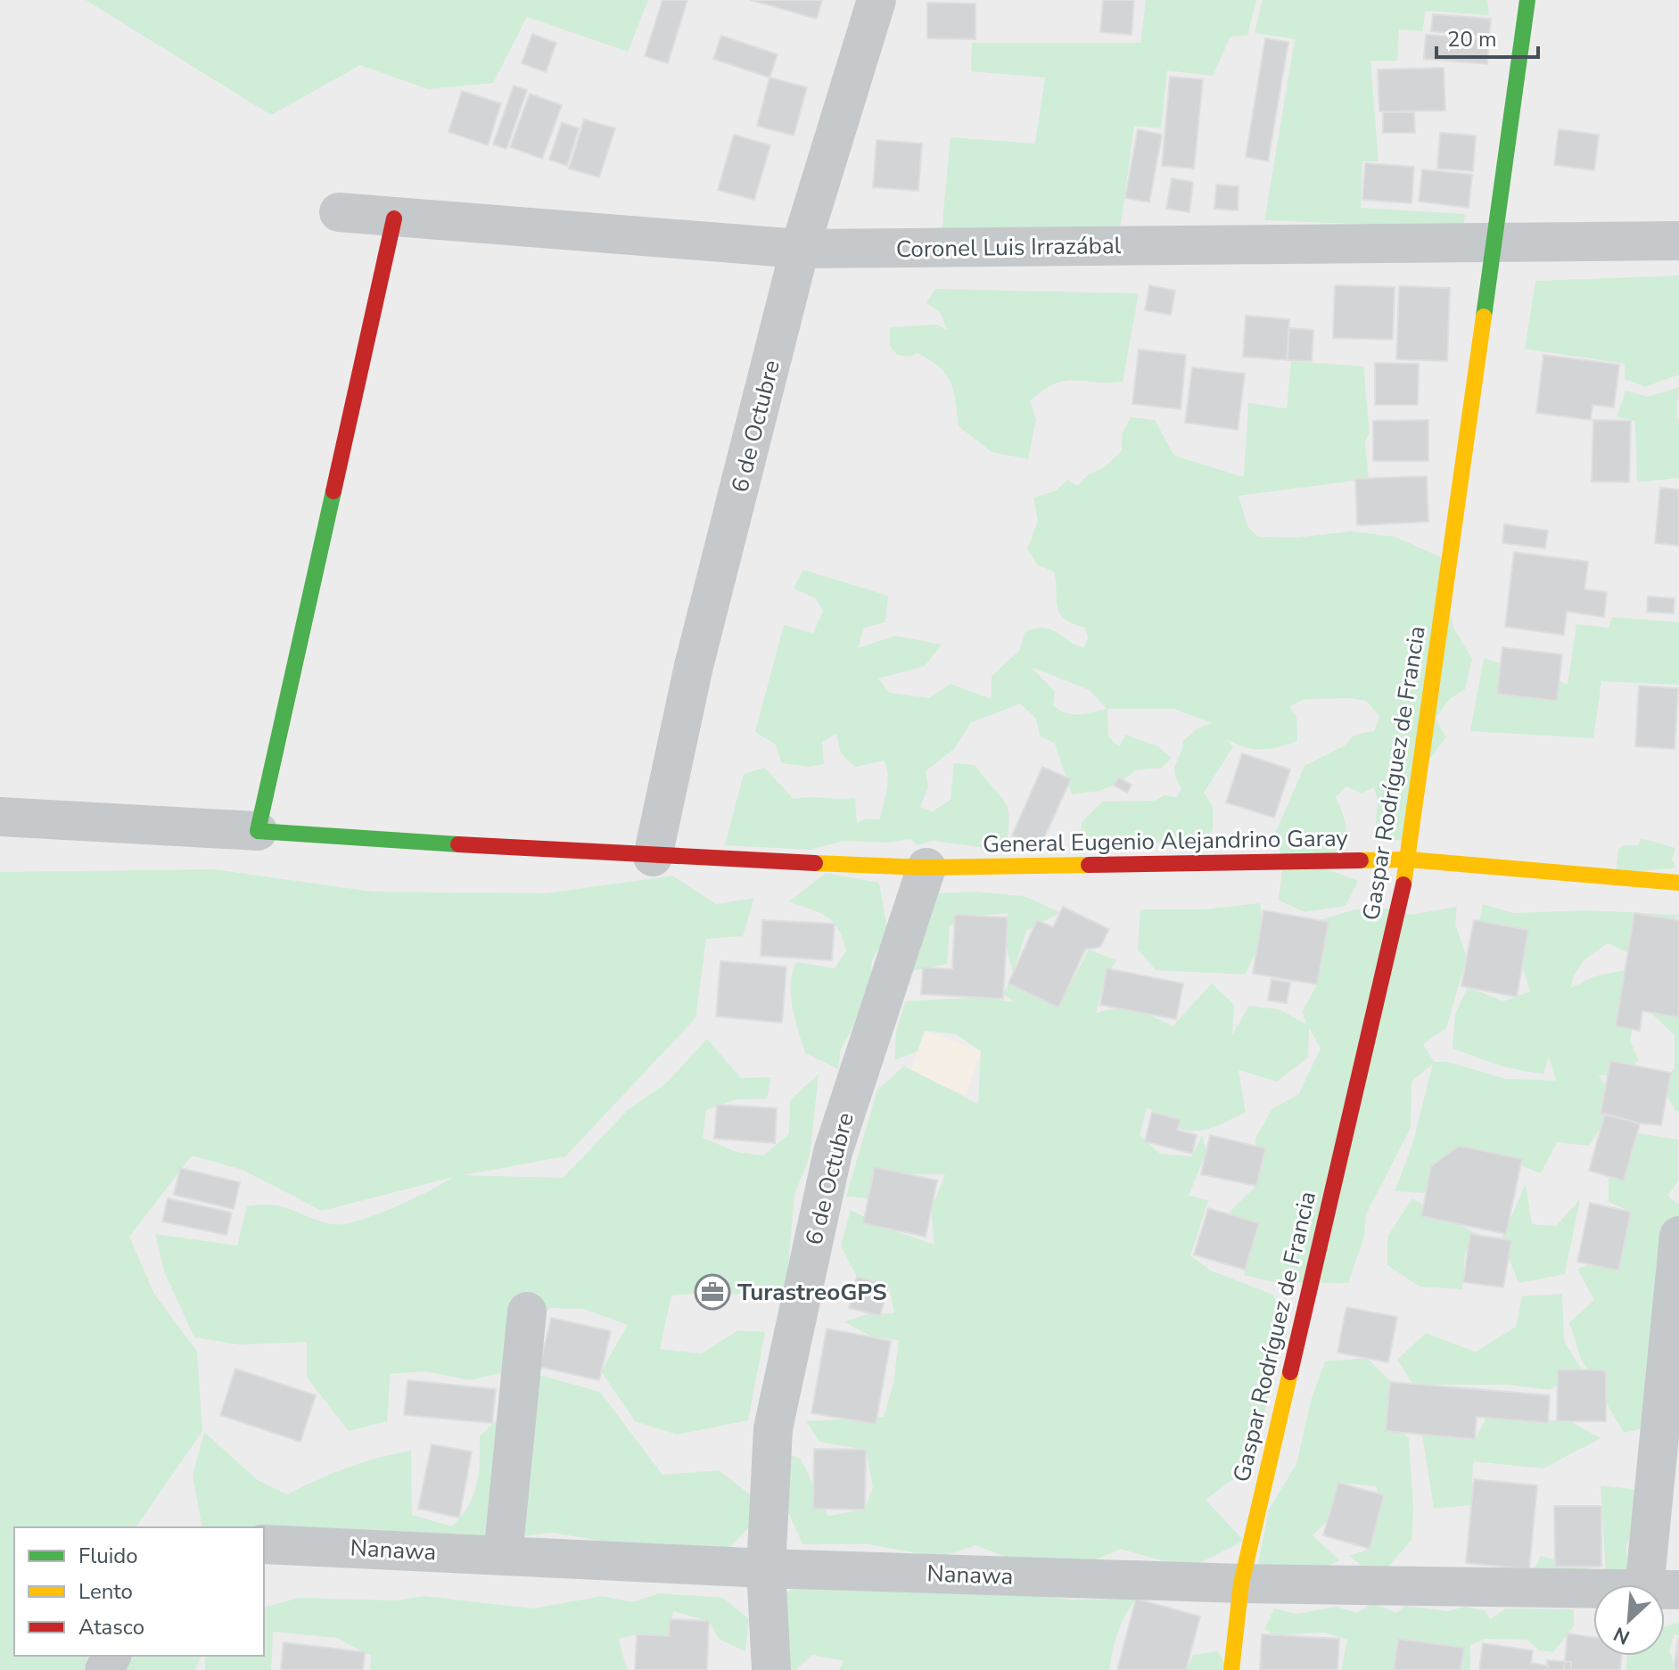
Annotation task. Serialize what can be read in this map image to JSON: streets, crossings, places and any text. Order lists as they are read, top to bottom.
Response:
{
  "streets": {
    "street": [
      "Coronel Luis Irrazábal",
      "6 de Octubre",
      "Gaspar Rodríguez de Francia",
      "General Eugenio Alejandrino Garay",
      "Nanawa"
    ]
  },
  "crossings": [
    ["Coronel Luis Irrazábal", "6 de Octubre"],
    ["Coronel Luis Irrazábal", "Gaspar Rodríguez de Francia"],
    ["6 de Octubre", "General Eugenio Alejandrino Garay"],
    ["6 de Octubre", "Nanawa"],
    ["Gaspar Rodríguez de Francia", "General Eugenio Alejandrino Garay"],
    ["Gaspar Rodríguez de Francia", "Nanawa"]
  ],
  "places": {
    "office": ["TurastreoGPS"]
  },
  "legend": ["Fluido", "Lento", "Atasco"],
  "scale_bar": "20 m",
  "north": "bottom left"
}
